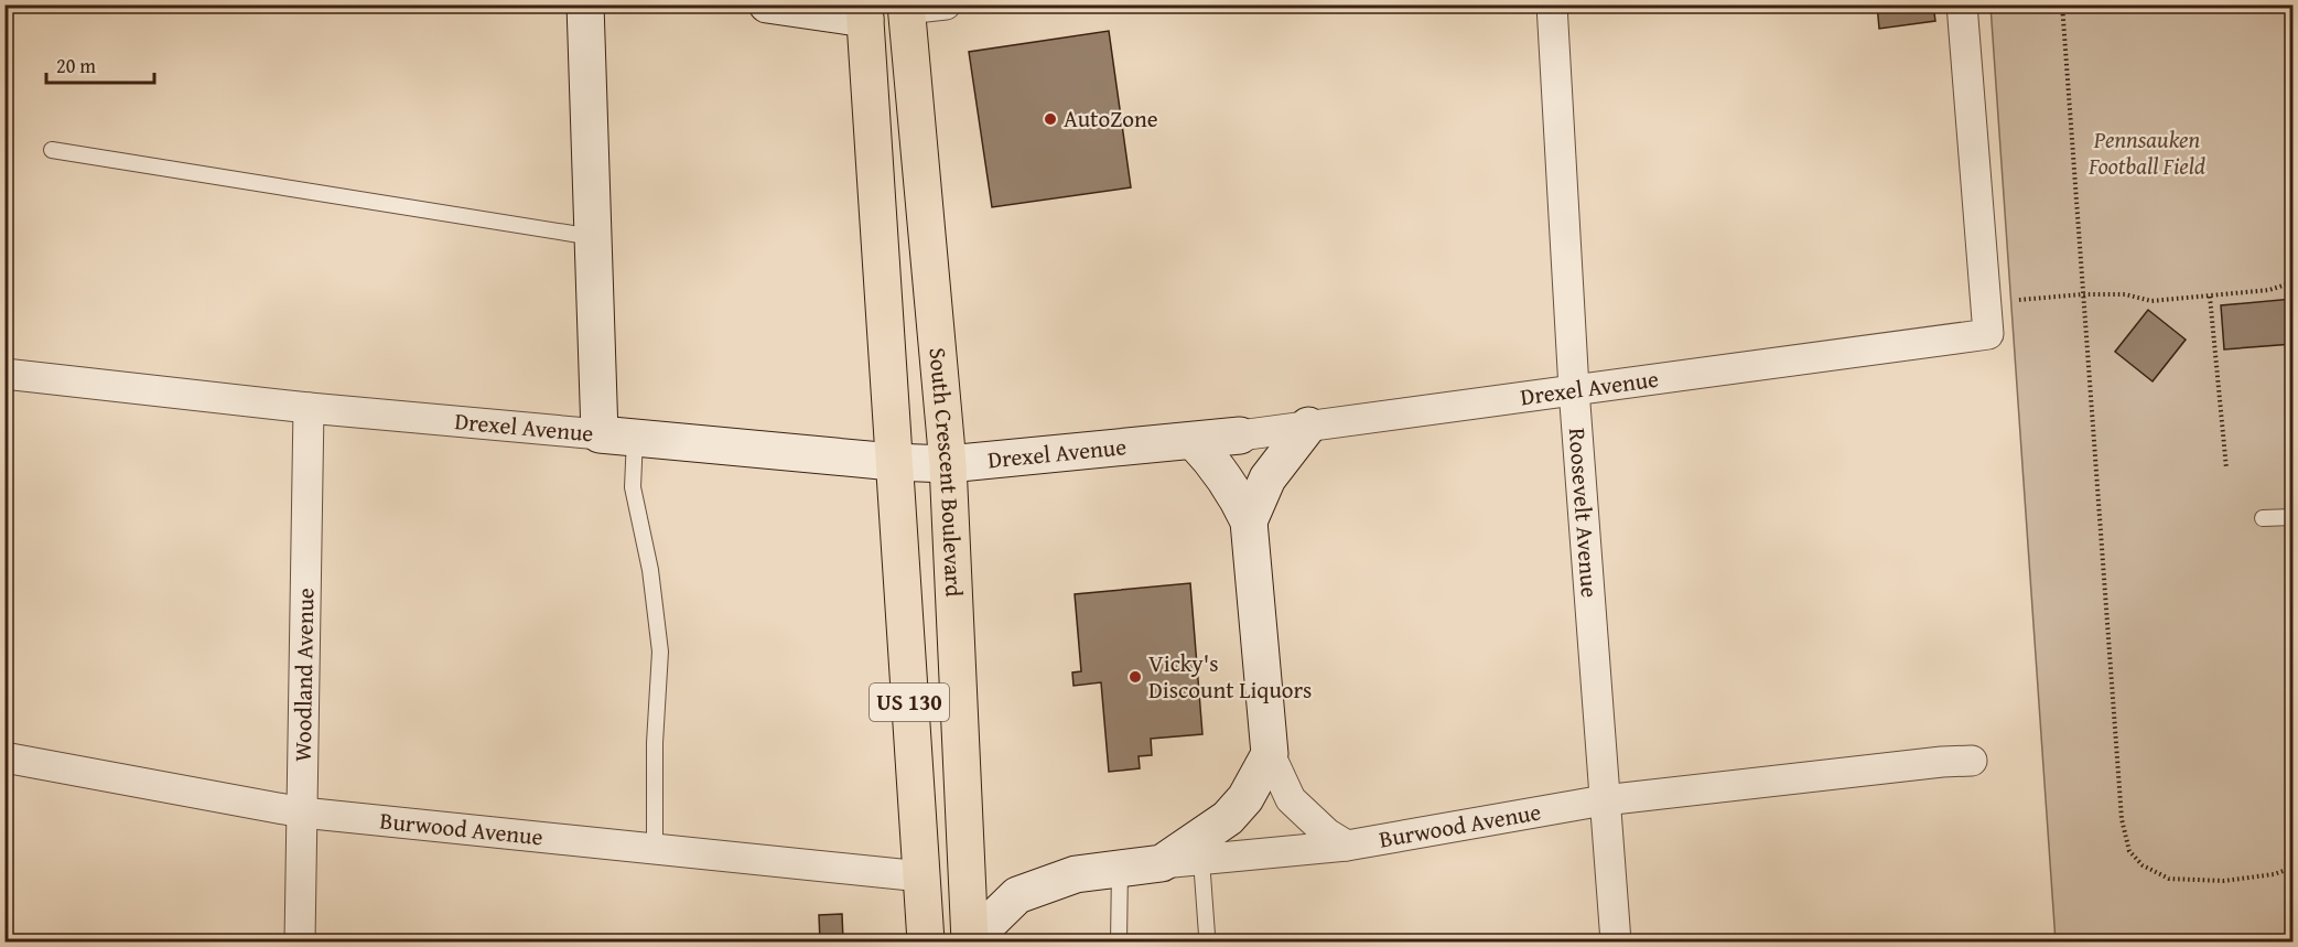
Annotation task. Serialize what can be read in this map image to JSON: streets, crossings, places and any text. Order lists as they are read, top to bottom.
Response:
{
  "streets": {
    "highway": ["South Crescent Boulevard", "US 130"],
    "street": [
      "Drexel Avenue",
      "Roosevelt Avenue",
      "Woodland Avenue",
      "Burwood Avenue"
    ]
  },
  "crossings": [
    ["Drexel Avenue", "South Crescent Boulevard"],
    ["Drexel Avenue", "Roosevelt Avenue"],
    ["Drexel Avenue", "Woodland Avenue"],
    ["Drexel Avenue", "US 130"],
    ["South Crescent Boulevard", "Burwood Avenue"],
    ["Roosevelt Avenue", "Burwood Avenue"],
    ["Woodland Avenue", "Burwood Avenue"],
    ["US 130", "Burwood Avenue"]
  ],
  "parks": ["Pennsauken Football Field"],
  "places": ["AutoZone", "Vicky's Discount Liquors"],
  "scale_bar": "20 m"
}
